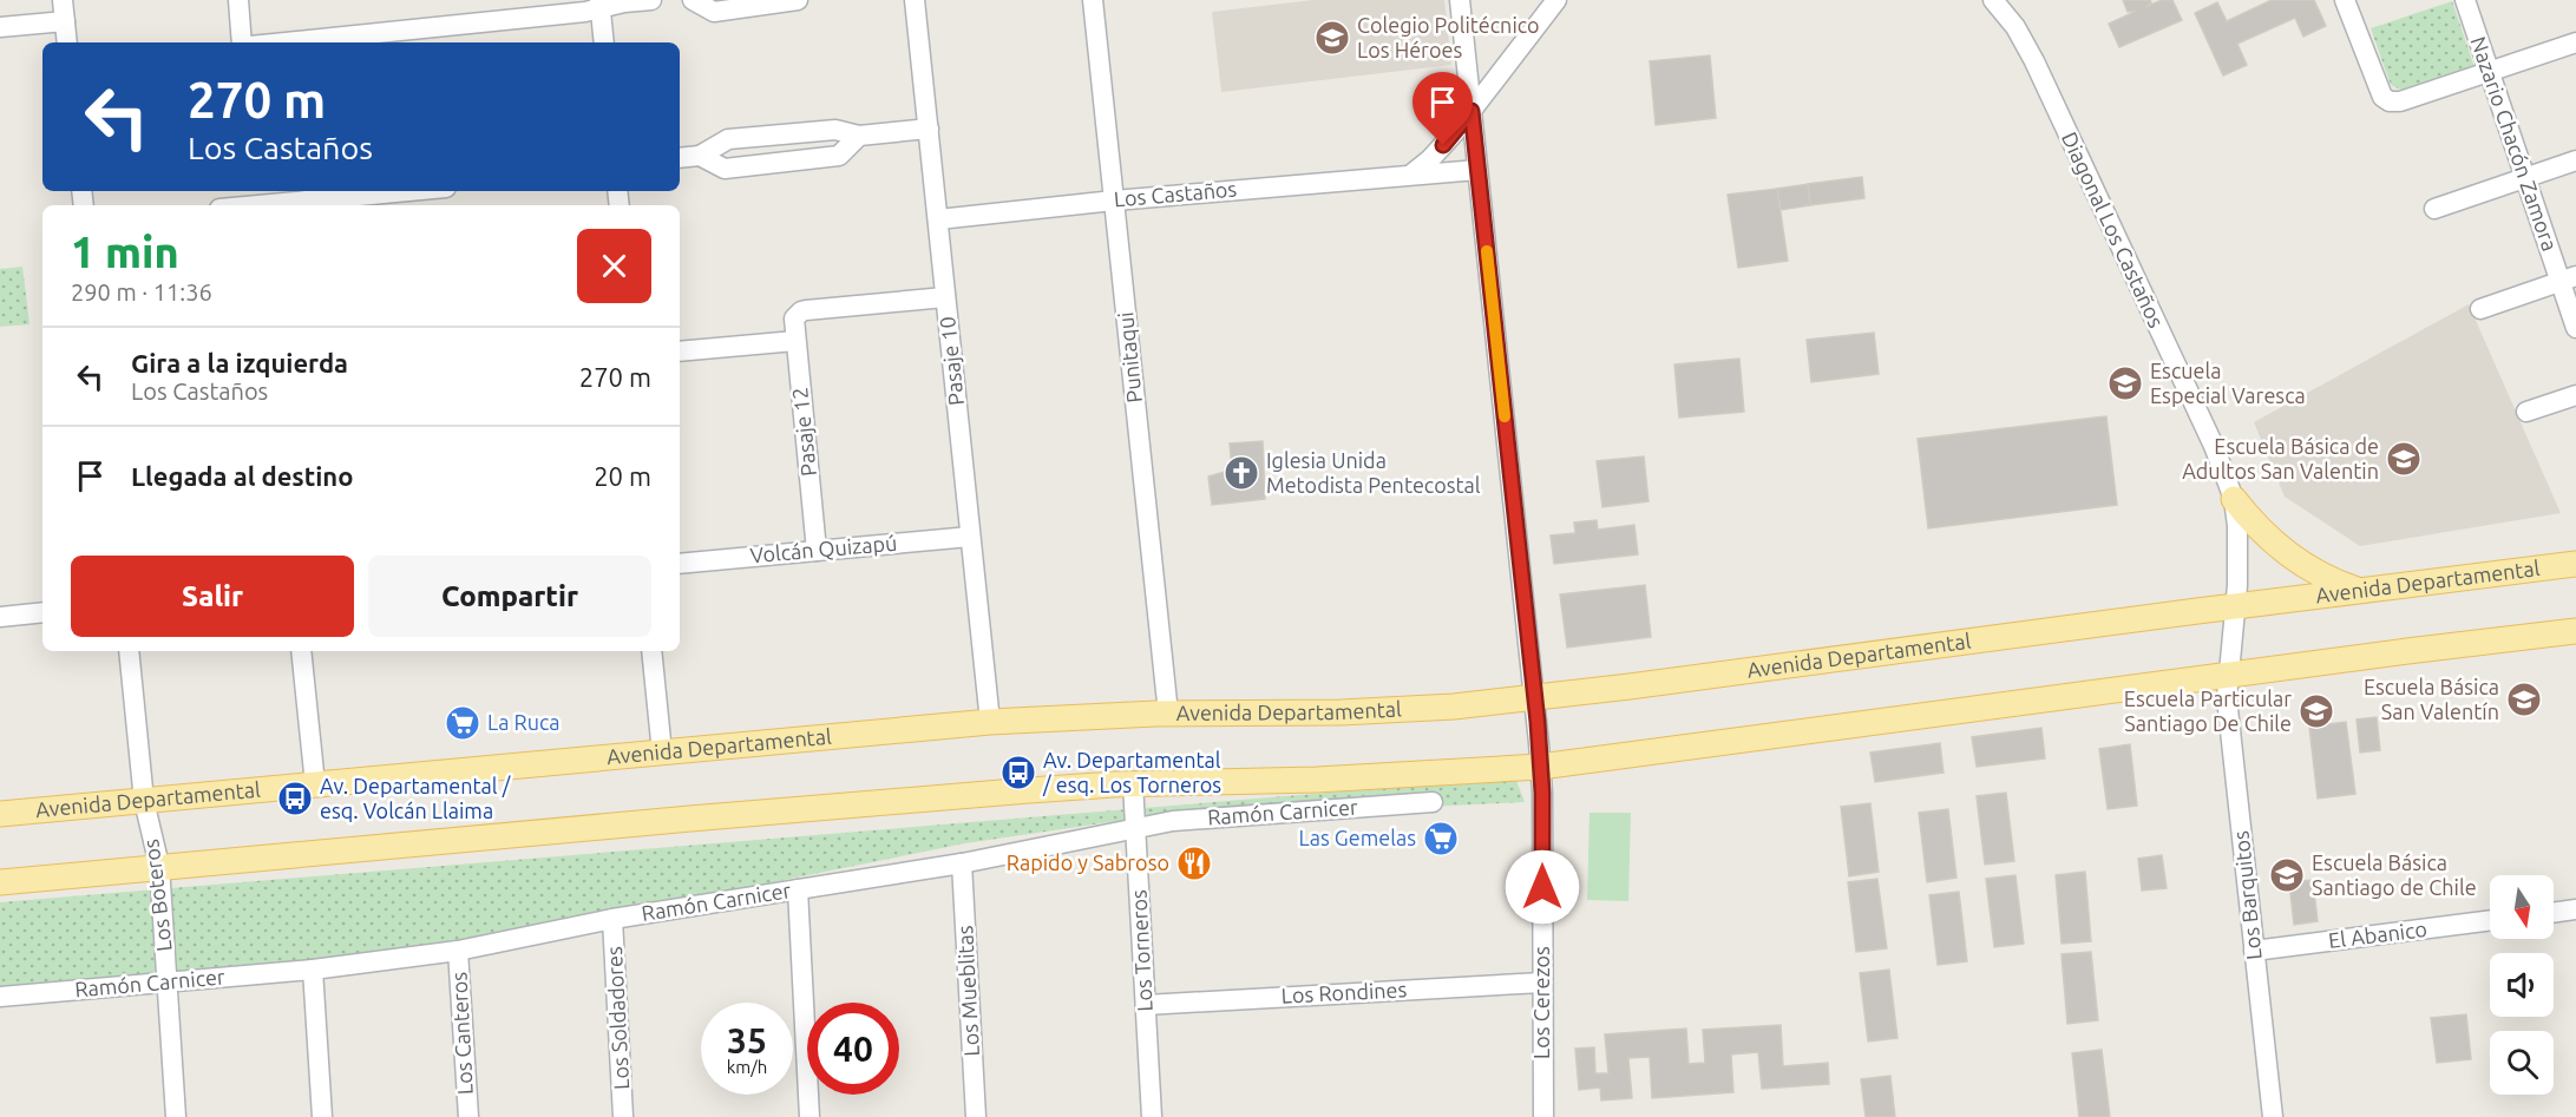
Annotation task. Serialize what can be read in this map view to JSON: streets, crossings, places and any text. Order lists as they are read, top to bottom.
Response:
{
  "streets": {
    "main road": ["Avenida Departamental"],
    "street": [
      "Nazario Chacón Zamora",
      "Los Castaños",
      "Diagonal Los Castaños",
      "Punitaqui",
      "Pasaje 10",
      "Pasaje 12",
      "Volcán Quizapú",
      "Ramón Carnicer",
      "Los Boteros",
      "Los Barquitos",
      "El Abanico",
      "Los Torneros",
      "Los Mueblitas",
      "Los Rondines",
      "Los Cerezos",
      "Los Soldadores",
      "Los Canteros"
    ]
  },
  "crossings": [
    ["Los Castaños", "Punitaqui"],
    ["Los Castaños", "Pasaje 10"],
    ["Los Castaños", "Los Cerezos"],
    ["Diagonal Los Castaños", "Avenida Departamental"],
    ["Diagonal Los Castaños", "Los Barquitos"],
    ["Punitaqui", "Avenida Departamental"],
    ["Pasaje 10", "Pasaje 12"],
    ["Pasaje 10", "Volcán Quizapú"],
    ["Pasaje 10", "Avenida Departamental"],
    ["Pasaje 12", "Volcán Quizapú"],
    ["Avenida Departamental", "Los Boteros"],
    ["Avenida Departamental", "Los Cerezos"],
    ["Ramón Carnicer", "Los Boteros"],
    ["Ramón Carnicer", "Los Torneros"],
    ["Ramón Carnicer", "Los Mueblitas"],
    ["Ramón Carnicer", "Los Soldadores"],
    ["Ramón Carnicer", "Los Canteros"],
    ["Los Barquitos", "El Abanico"],
    ["Los Torneros", "Los Rondines"],
    ["Los Rondines", "Los Cerezos"]
  ],
  "places": {
    "school or university": [
      "Colegio Politécnico Los Héroes",
      "Escuela Especial Varesca",
      "Escuela Básica de Adultos San Valentin",
      "Escuela Básica San Valentín",
      "Escuela Particular Santiago De Chile",
      "Escuela Básica Santiago de Chile"
    ],
    "church": ["Iglesia Unida Metodista Pentecostal"],
    "supermarket": ["La Ruca", "Las Gemelas"],
    "bus stop": ["Av. Departamental / esq. Los Torneros", "Av. Departamental / esq. Volcán Llaima"],
    "restaurant": ["Rapido y Sabroso"]
  },
  "north": "bottom",
  "page": {
    "turn": ["270 m", "Los Castaños"],
    "heading": ["1 min", "290 m · 11:36"],
    "list": [
      {
        "name": "Gira a la izquierda",
        "note": "Los Castaños",
        "value": "270 m"
      },
      {
        "name": "Llegada al destino",
        "value": "20 m"
      }
    ],
    "buttons": ["Salir", "Compartir"],
    "speed": "35 km/h",
    "limit": "40"
  }
}
